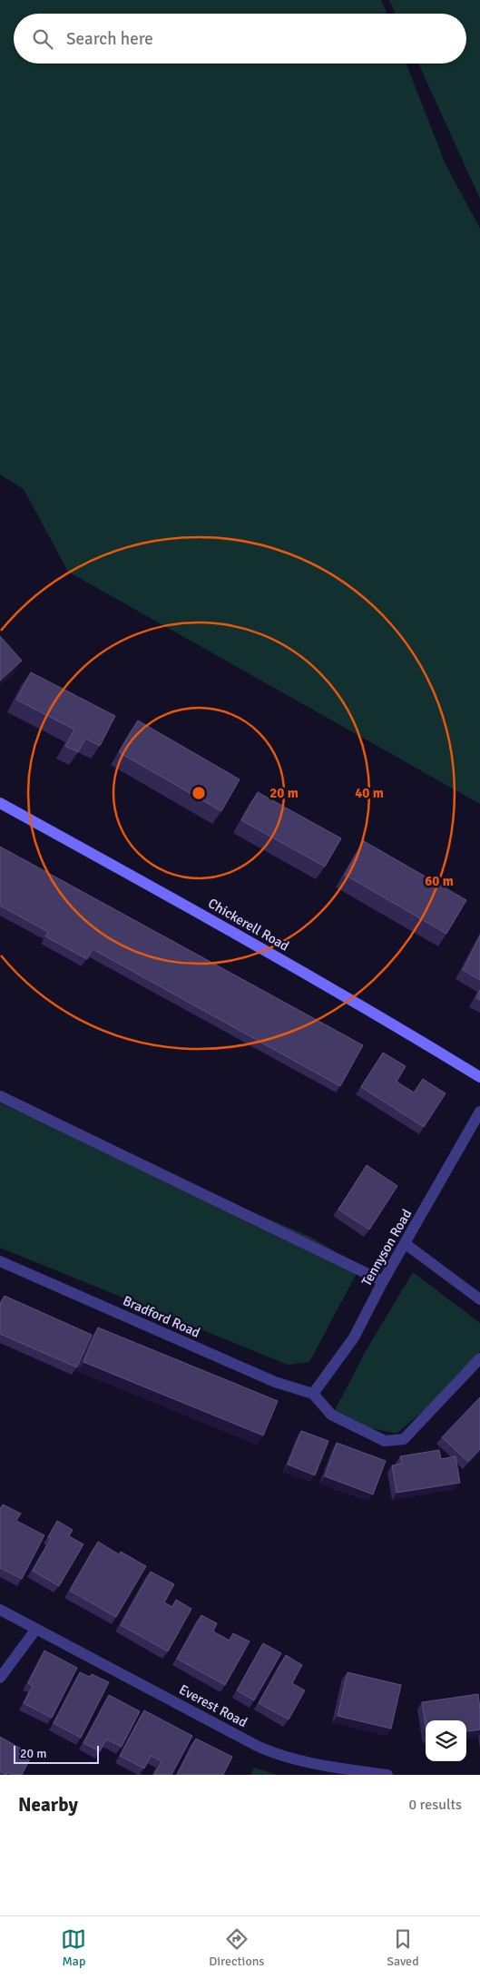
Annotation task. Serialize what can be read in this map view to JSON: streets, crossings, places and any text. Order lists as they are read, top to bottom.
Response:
{
  "streets": {
    "main road": ["Chickerell Road"],
    "street": ["Tennyson Road", "Bradford Road", "Everest Road"]
  },
  "crossings": [
    ["Tennyson Road", "Bradford Road"]
  ],
  "scale_bar": "20 m",
  "page": {
    "search": "Search here",
    "scale": "20 m",
    "heading": ["Nearby", "0 results"],
    "nav": ["Map", "Directions", "Saved"]
  },
  "rings": ["20 m", "40 m", "60 m"]
}
